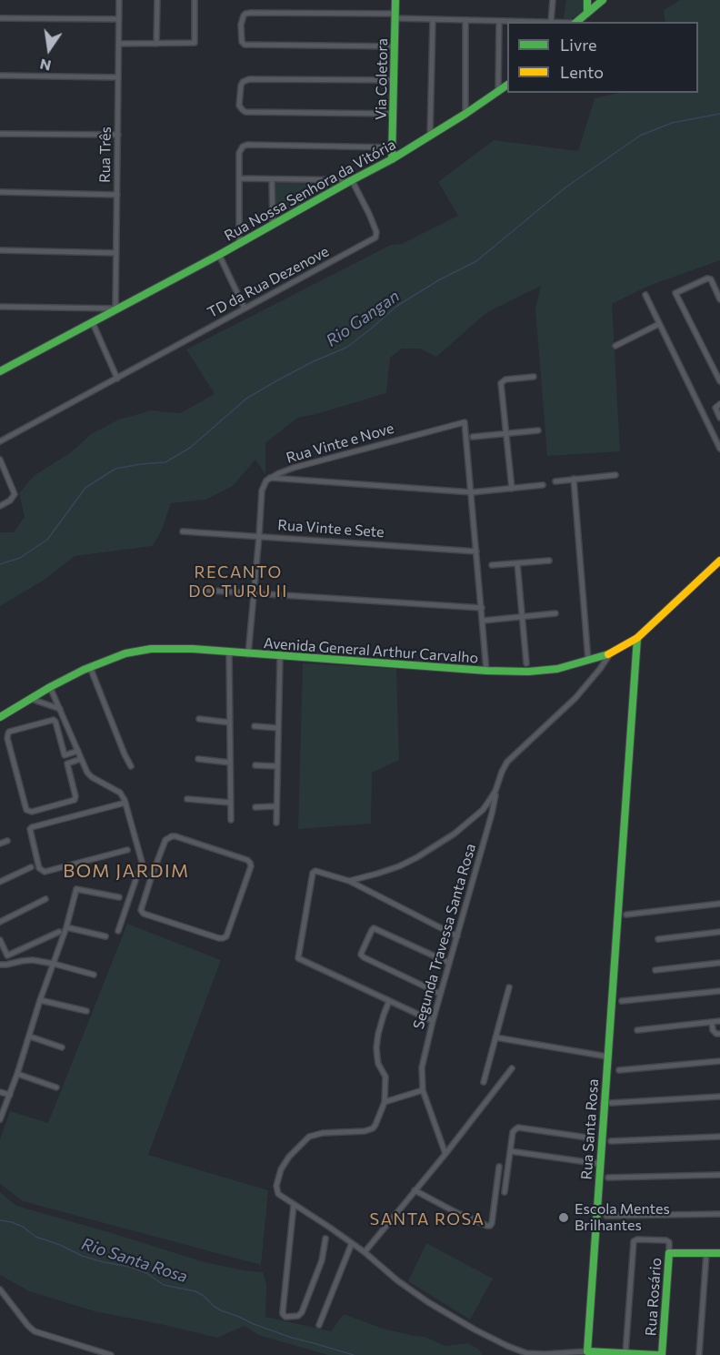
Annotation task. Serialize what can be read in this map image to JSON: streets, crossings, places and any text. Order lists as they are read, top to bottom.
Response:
{
  "streets": {
    "street": [
      "Via Coletora",
      "Rua Três",
      "Rua Nossa Senhora da Vitória",
      "TD da Rua Dezenove",
      "Rua Vinte e Nove",
      "Rua Vinte e Sete",
      "Avenida General Arthur Carvalho",
      "Segunda Travessa Santa Rosa",
      "Rua Santa Rosa",
      "Rua Rosário"
    ]
  },
  "crossings": [
    ["Via Coletora", "Rua Nossa Senhora da Vitória"],
    ["Rua Três", "Rua Nossa Senhora da Vitória"],
    ["Rua Nossa Senhora da Vitória", "TD da Rua Dezenove"],
    ["Rua Vinte e Nove", "Rua Vinte e Sete"],
    ["Rua Vinte e Nove", "Avenida General Arthur Carvalho"],
    ["Avenida General Arthur Carvalho", "Rua Santa Rosa"]
  ],
  "districts": ["RECANTO DO TURU II", "BOM JARDIM", "SANTA ROSA"],
  "water": ["Rio Gangan", "Rio Santa Rosa"],
  "places": ["Escola Mentes Brilhantes"],
  "legend": ["Livre", "Lento"],
  "north": "bottom"
}
